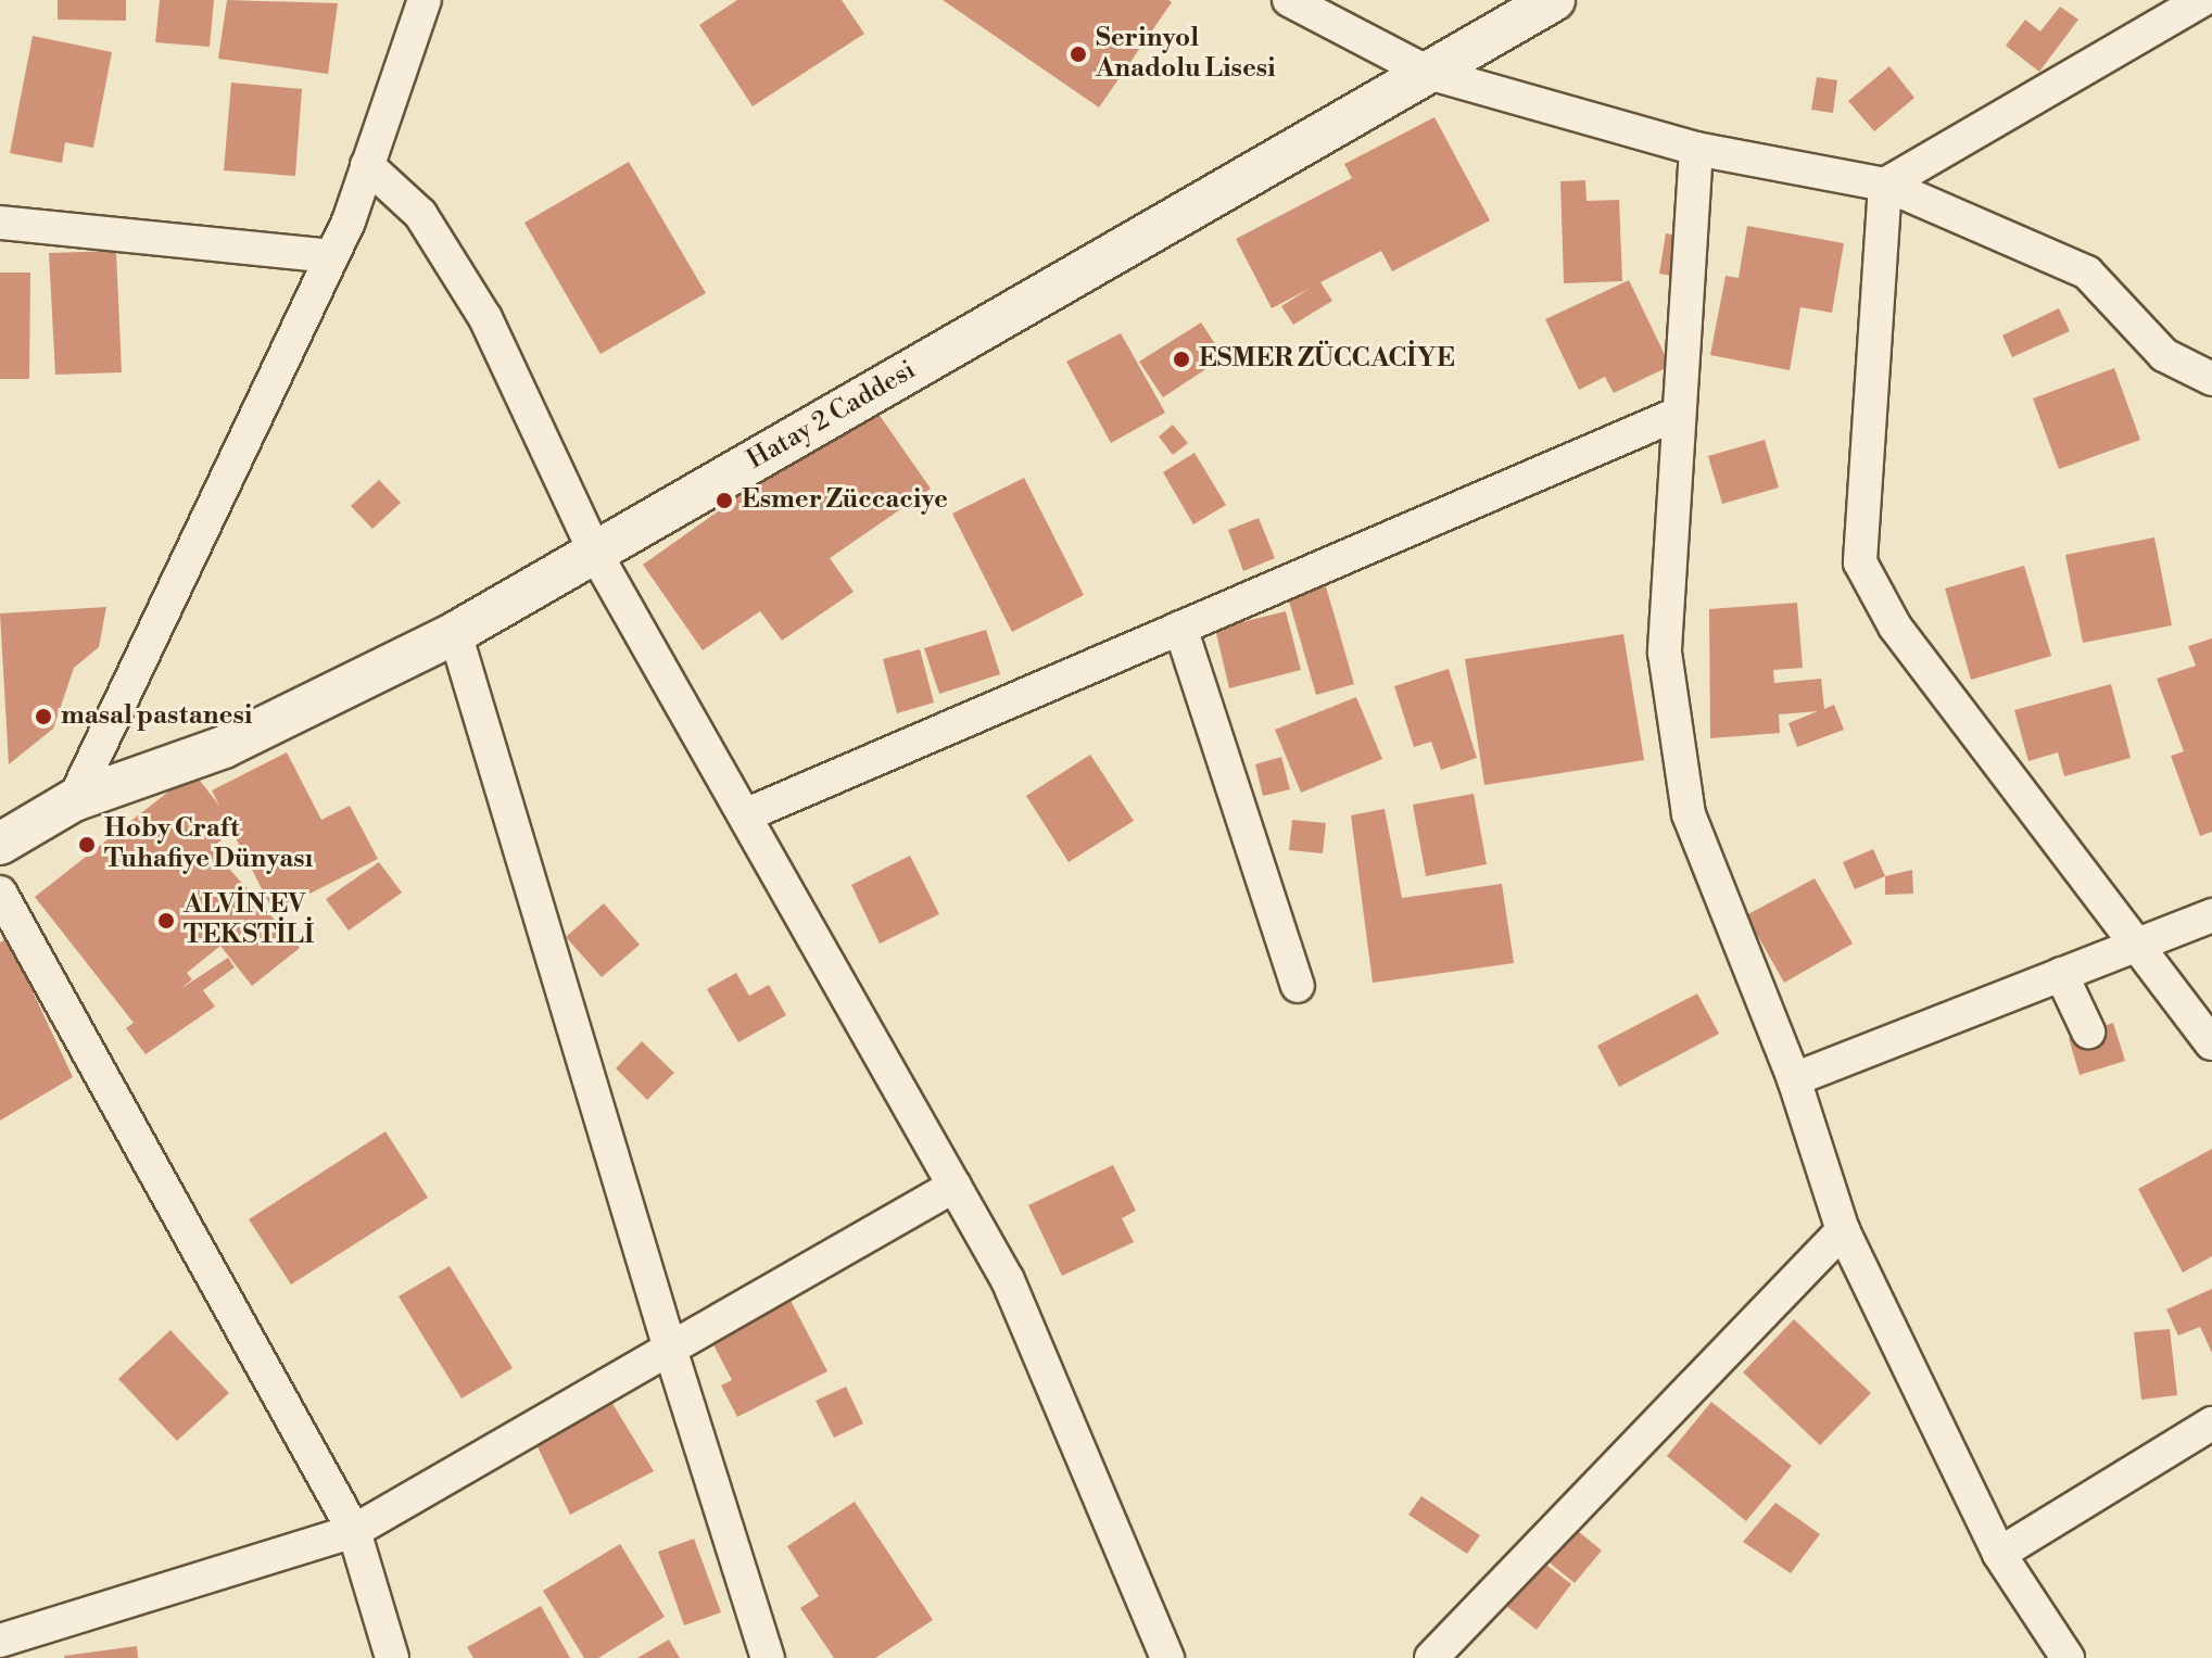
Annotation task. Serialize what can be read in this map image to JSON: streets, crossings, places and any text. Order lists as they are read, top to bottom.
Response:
{
  "streets": {
    "street": ["Hatay 2 Caddesi"]
  },
  "places": [
    "Serinyol Anadolu Lisesi",
    "ESMER ZÜCCACİYE",
    "Esmer Züccaciye",
    "masal pastanesi",
    "Hoby Craft Tuhafiye Dünyası",
    "ALVİN EV TEKSTİLİ"
  ]
}
